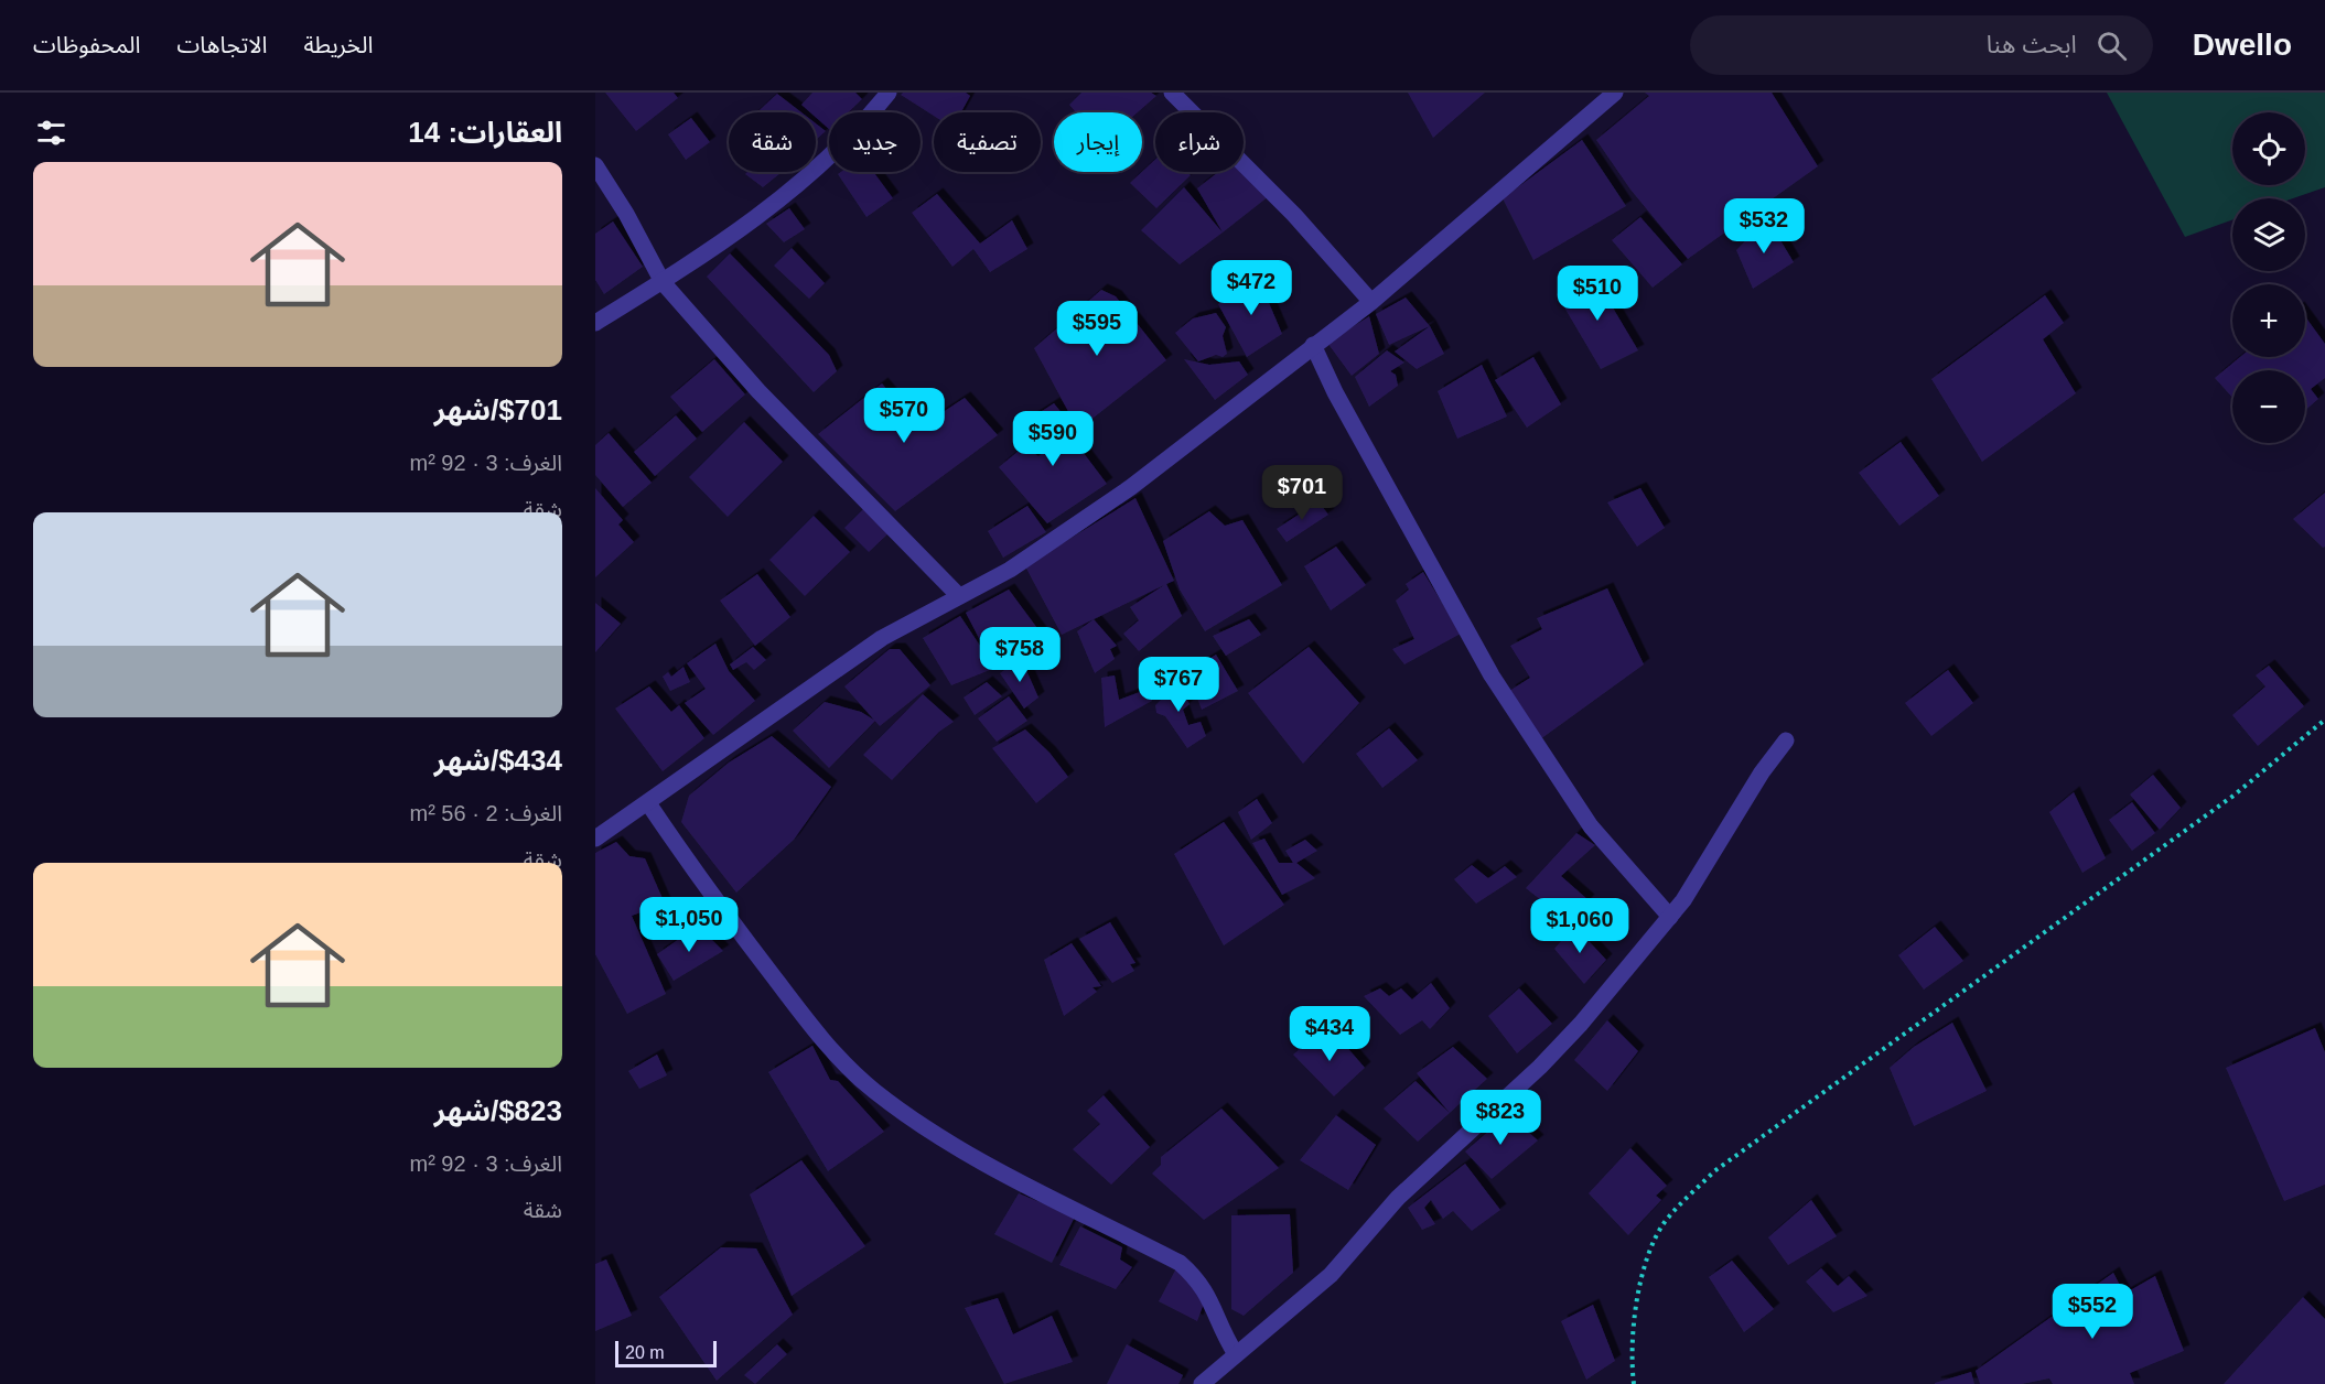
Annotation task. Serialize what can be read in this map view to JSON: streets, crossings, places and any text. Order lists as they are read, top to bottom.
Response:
{
  "scale_bar": "20 m",
  "page": {
    "header": "Dwello",
    "search": "ابحث هنا",
    "nav": ["الخريطة", "الاتجاهات", "المحفوظات"],
    "heading": "العقارات: 14",
    "map_buttons": ["+", "−"],
    "chip": [
      "شراء",
      "إيجار",
      "تصفية",
      "جديد",
      "شقة"
    ],
    "list": [
      {
        "name": "$701/شهر",
        "note": "الغرف: 3 · 92 m² · شقة"
      },
      {
        "name": "$434/شهر",
        "note": "الغرف: 2 · 56 m² · شقة"
      },
      {
        "name": "$823/شهر",
        "note": "الغرف: 3 · 92 m² · شقة"
      }
    ],
    "price": [
      "$532",
      "$472",
      "$510",
      "$595",
      "$570",
      "$590",
      "$701",
      "$758",
      "$767",
      "$1,050",
      "$1,060",
      "$434",
      "$823",
      "$552"
    ],
    "scale": "20 m"
  }
}
